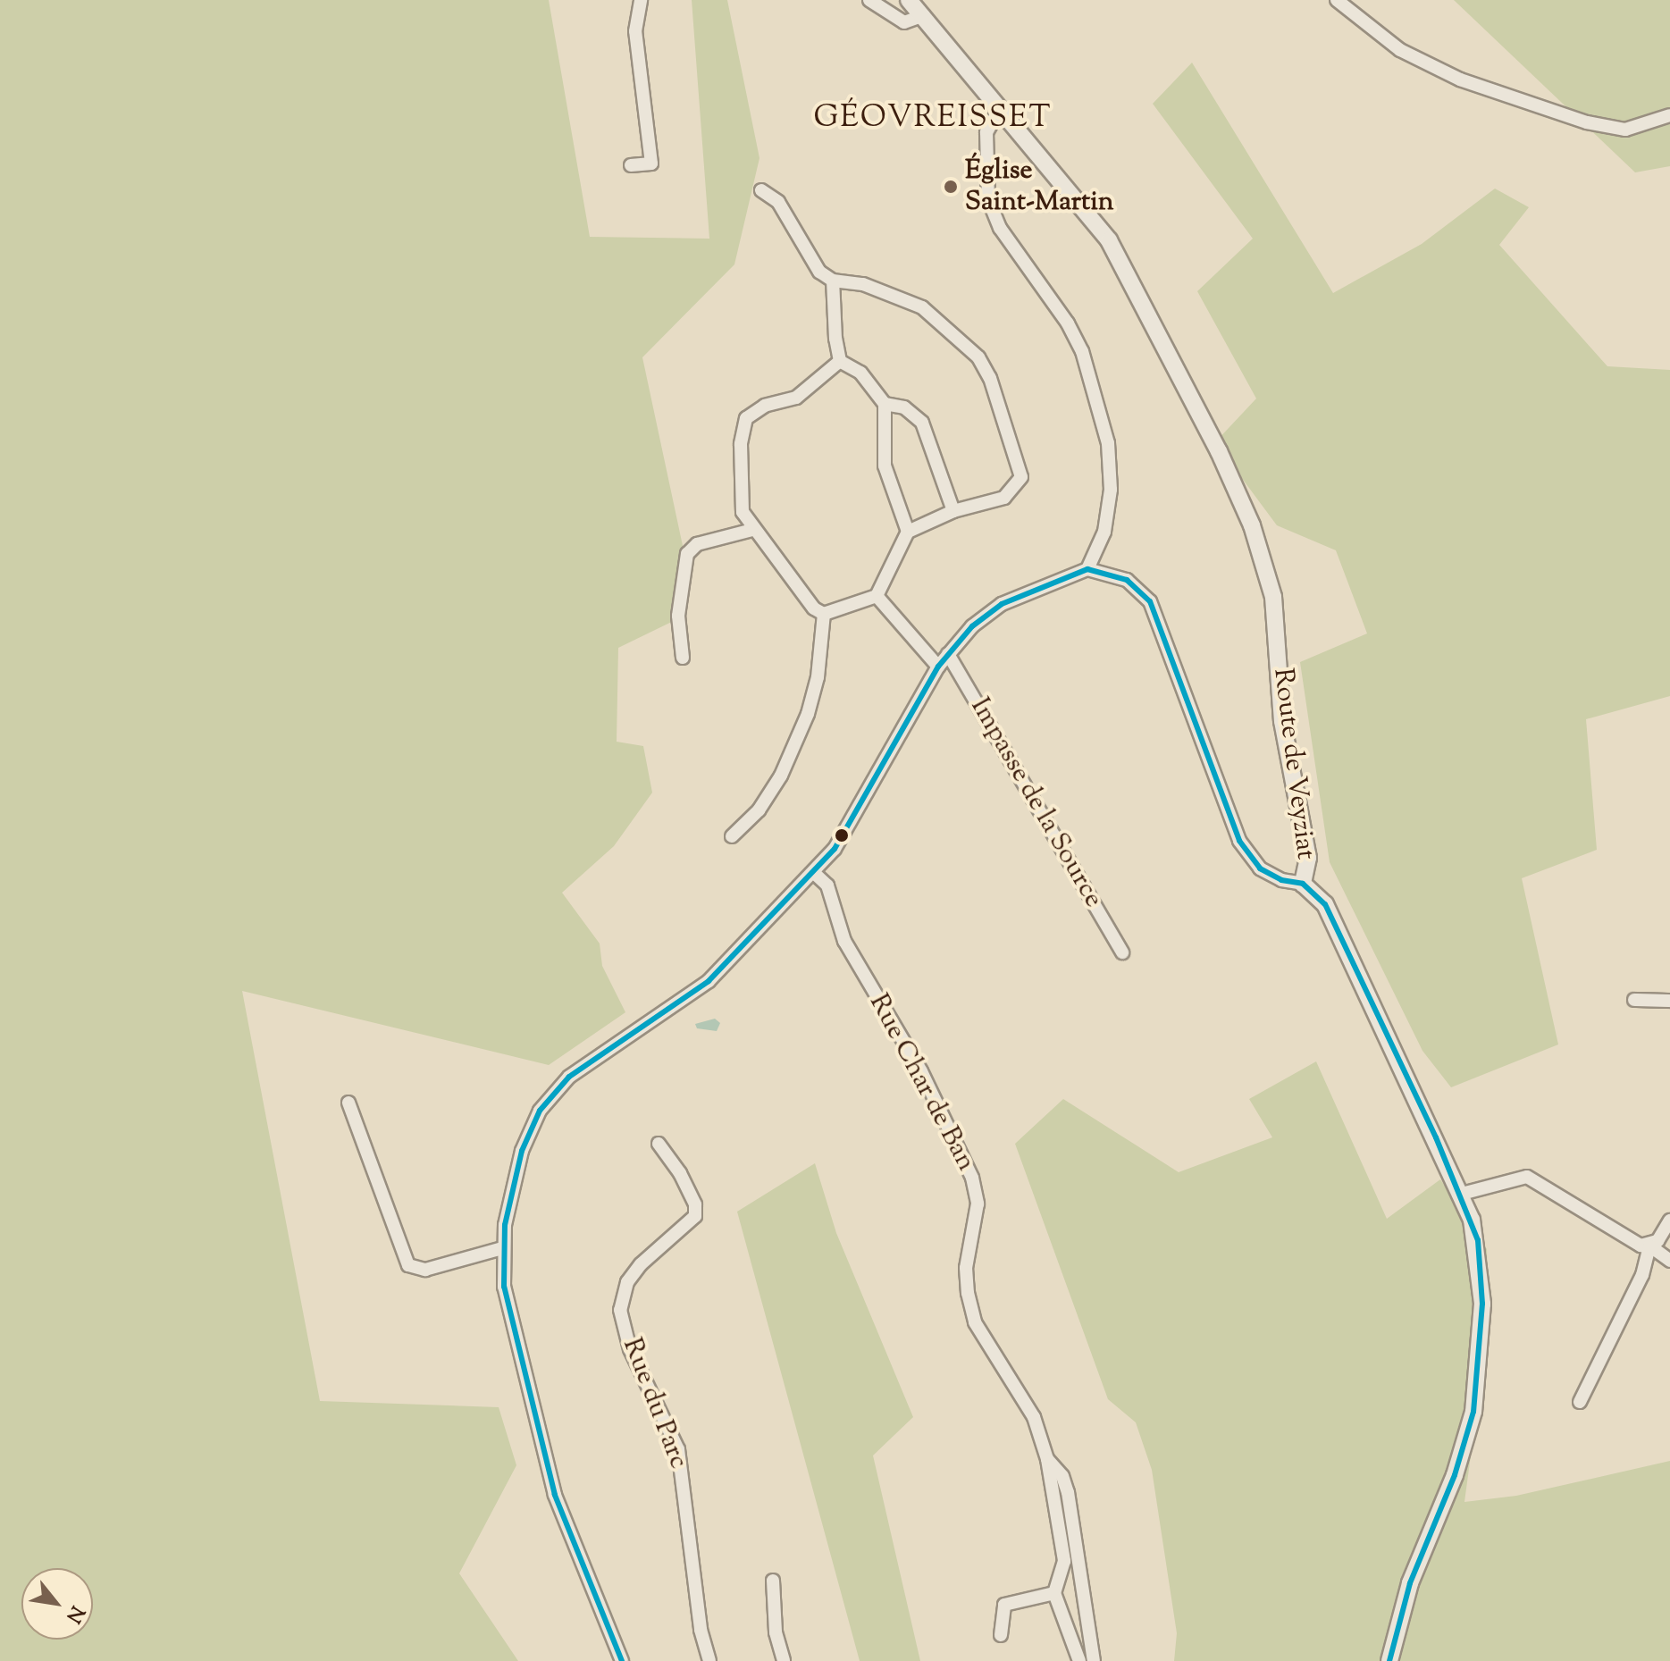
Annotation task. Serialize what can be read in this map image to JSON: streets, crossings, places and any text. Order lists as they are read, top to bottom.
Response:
{
  "streets": {
    "street": [
      "Route de Veyziat",
      "Impasse de la Source",
      "Rue Char de Ban",
      "Rue du Parc"
    ]
  },
  "districts": ["GÉOVREISSET"],
  "places": ["Église Saint-Martin"],
  "north": "bottom right"
}
